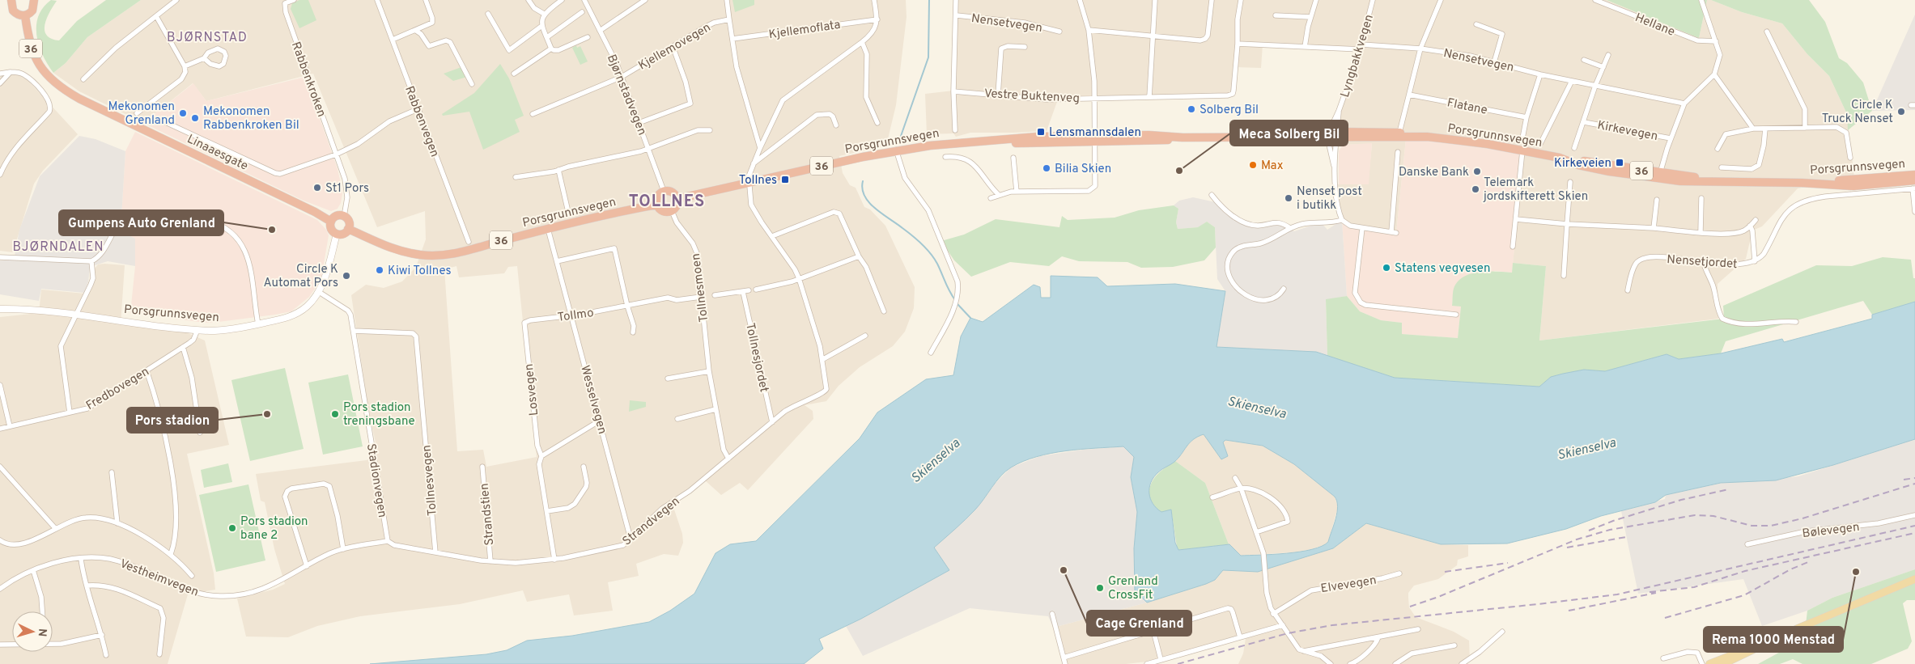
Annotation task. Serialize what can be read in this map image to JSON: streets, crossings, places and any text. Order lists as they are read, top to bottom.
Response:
{
  "streets": {
    "highway": ["36", "Porsgrunnsvegen", "Linaaesgate"],
    "street": [
      "Nensetvegen",
      "Hellane",
      "Kjellemoflata",
      "Kjellemovegen",
      "Lyngbakkvegen",
      "Rabbenkroken",
      "Bjørnstadvegen",
      "Vestre Buktenveg",
      "Flatane",
      "Rabbenvegen",
      "Kirkevegen",
      "Nensetjordet",
      "Tollnesmoen",
      "Tollmo",
      "Tollnesjordet",
      "Fredbovegen",
      "Losvegen",
      "Wesselvegen",
      "Stadionvegen",
      "Tollnesvegen",
      "Strandstien",
      "Strandvegen",
      "Bølevegen",
      "Vestheimvegen",
      "Elvevegen"
    ]
  },
  "crossings": [
    ["Nensetvegen", "Lyngbakkvegen"],
    ["Nensetvegen", "Vestre Buktenveg"],
    ["Nensetvegen", "Kirkevegen"],
    ["Hellane", "Kirkevegen"],
    ["Kjellemoflata", "Kjellemovegen"],
    ["Kjellemovegen", "Bjørnstadvegen"],
    ["Lyngbakkvegen", "Porsgrunnsvegen"],
    ["Rabbenkroken", "Porsgrunnsvegen"],
    ["Rabbenkroken", "Linaaesgate"],
    ["Bjørnstadvegen", "Porsgrunnsvegen"],
    ["Bjørnstadvegen", "Tollnesmoen"],
    ["Kirkevegen", "Porsgrunnsvegen"],
    ["Porsgrunnsvegen", "Linaaesgate"],
    ["Porsgrunnsvegen", "Nensetjordet"],
    ["Porsgrunnsvegen", "Tollnesmoen"],
    ["Porsgrunnsvegen", "Fredbovegen"],
    ["Porsgrunnsvegen", "Wesselvegen"],
    ["Porsgrunnsvegen", "Stadionvegen"],
    ["Porsgrunnsvegen", "Strandvegen"],
    ["Tollnesmoen", "Tollmo"],
    ["Tollnesmoen", "Strandvegen"],
    ["Tollmo", "Losvegen"],
    ["Tollmo", "Wesselvegen"],
    ["Tollnesjordet", "Strandvegen"],
    ["Losvegen", "Strandvegen"],
    ["Wesselvegen", "Strandvegen"],
    ["Stadionvegen", "Tollnesvegen"],
    ["Stadionvegen", "Strandvegen"],
    ["Stadionvegen", "Vestheimvegen"],
    ["Tollnesvegen", "Strandvegen"],
    ["Strandstien", "Strandvegen"],
    ["Strandvegen", "Vestheimvegen"]
  ],
  "districts": ["BJØRNSTAD", "TOLLNES", "BJØRNDALEN"],
  "water": ["Skienselva"],
  "places": {
    "other": [
      "Solberg Bil",
      "Circle K Truck Nenset",
      "Mekonomen Grenland",
      "Mekonomen Rabbenkroken Bil",
      "Max",
      "Bilia Skien",
      "Meca Solberg Bil",
      "Danske Bank",
      "St1 Pors",
      "Telemark jordskifterett Skien",
      "Nenset post i butikk",
      "Gumpens Auto Grenland",
      "Statens vegvesen",
      "Kiwi Tollnes",
      "Circle K Automat Pors",
      "Pors stadion",
      "Pors stadion treningsbane",
      "Pors stadion bane 2",
      "Cage Grenland",
      "Rema 1000 Menstad",
      "Grenland CrossFit"
    ],
    "transit": ["Lensmannsdalen", "Kirkeveien", "Tollnes"]
  },
  "north": "right"
}
